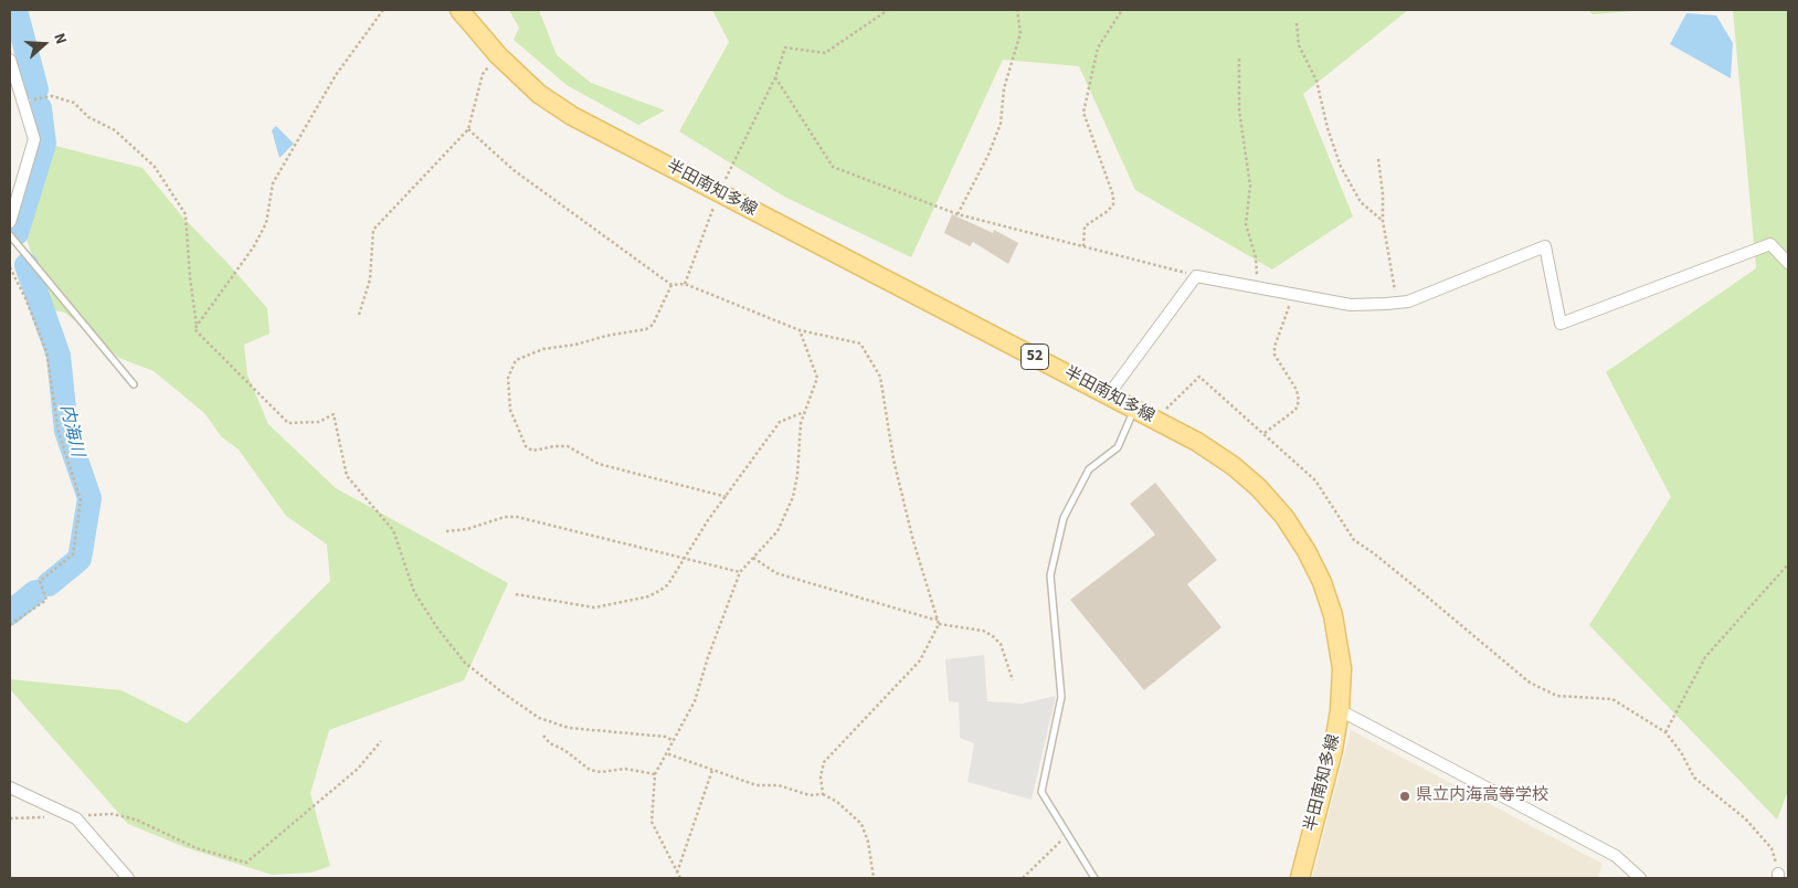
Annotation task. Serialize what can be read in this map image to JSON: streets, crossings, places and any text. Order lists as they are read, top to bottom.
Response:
{
  "streets": {
    "main road": ["半田南知多線", "52"]
  },
  "water": ["内海川"],
  "places": ["県立内海高等学校"],
  "north": "right"
}
